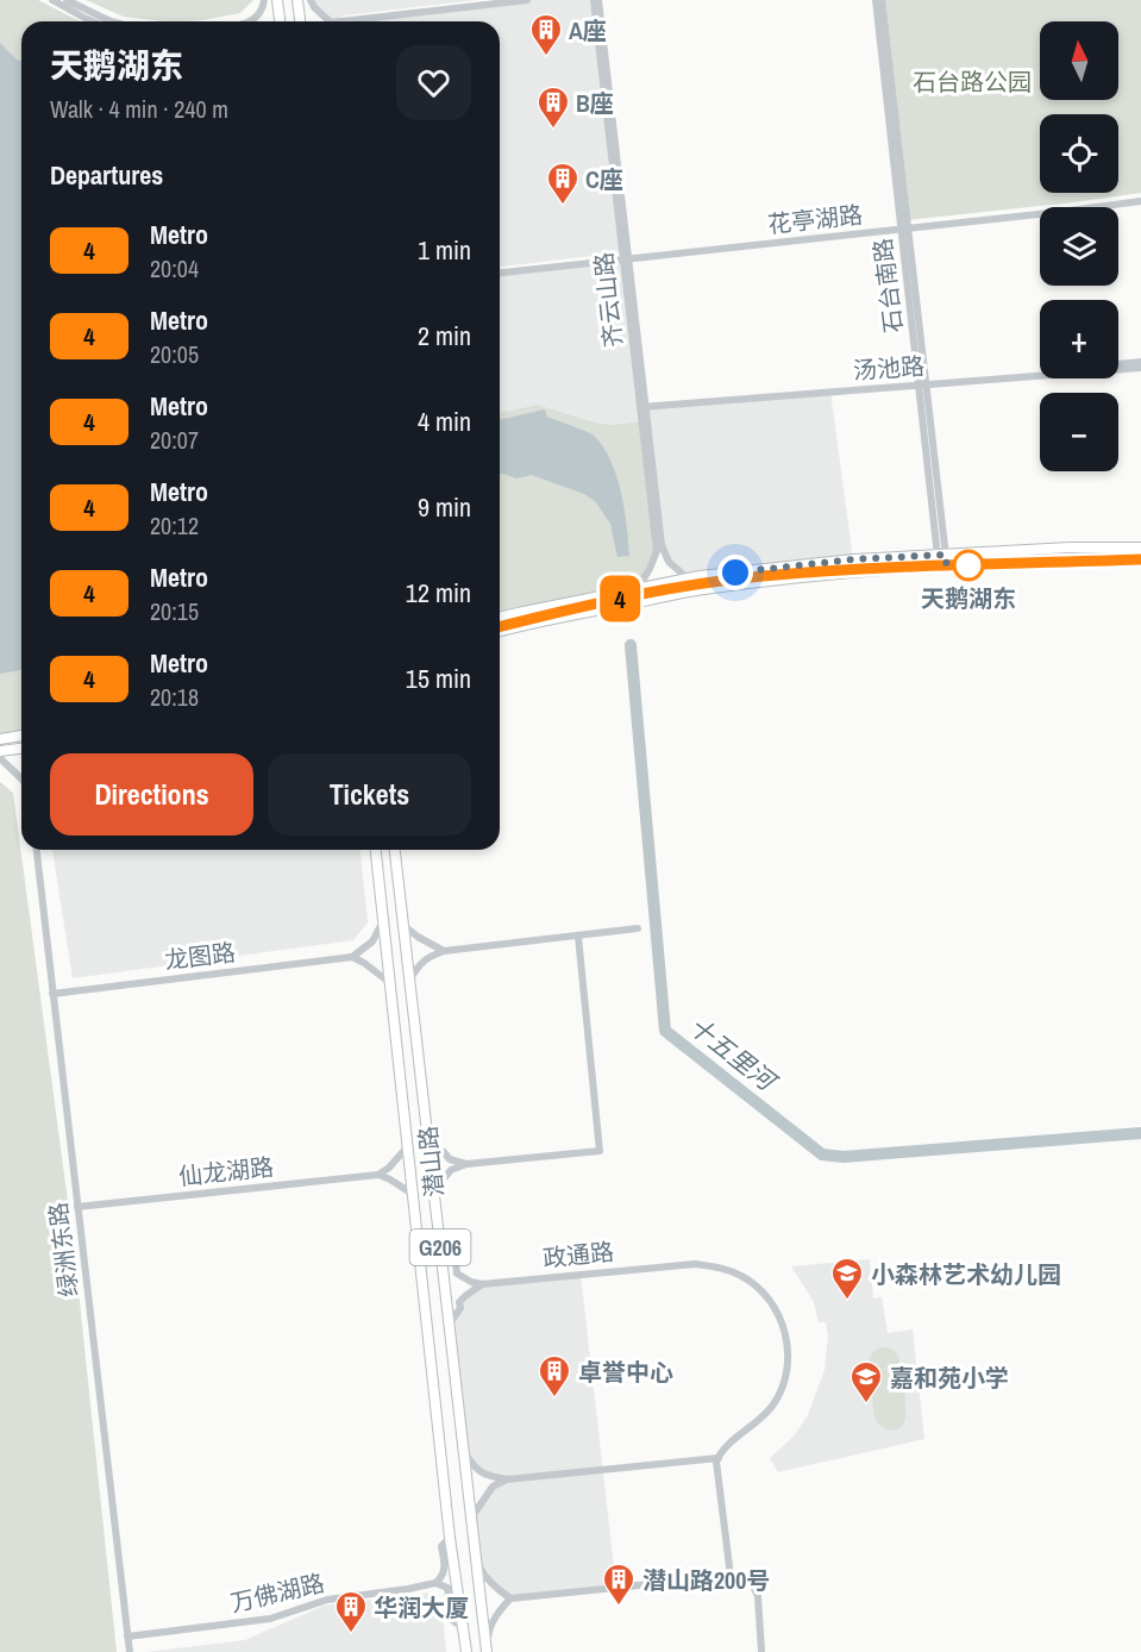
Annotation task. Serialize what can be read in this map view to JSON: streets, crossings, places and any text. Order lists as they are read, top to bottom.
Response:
{
  "streets": {
    "main road": ["潜山路", "G206"],
    "street": [
      "花亭湖路",
      "石台南路",
      "齐云山路",
      "汤池路",
      "龙图路",
      "仙龙湖路",
      "绿洲东路",
      "政通路",
      "万佛湖路"
    ]
  },
  "crossings": [
    ["花亭湖路", "石台南路"],
    ["花亭湖路", "齐云山路"],
    ["石台南路", "汤池路"],
    ["齐云山路", "汤池路"],
    ["龙图路", "绿洲东路"],
    ["仙龙湖路", "绿洲东路"],
    ["绿洲东路", "万佛湖路"]
  ],
  "water": ["十五里河"],
  "parks": ["石台路公园"],
  "places": {
    "building": [
      "A座",
      "B座",
      "C座",
      "卓誉中心",
      "潜山路200号",
      "华润大厦"
    ],
    "other": ["天鹅湖东"],
    "school or university": ["小森林艺术幼儿园", "嘉和苑小学"]
  },
  "lines": ["metro line 4"],
  "north": "top",
  "page": {
    "on_map": "4",
    "map_buttons": ["+", "−"],
    "heading": [
      ["天鹅湖东", "Walk · 4 min · 240 m"],
      "Departures"
    ],
    "list": [
      {
        "mark": "4",
        "name": "Metro",
        "note": "20:04",
        "value": "1 min"
      },
      {
        "mark": "4",
        "name": "Metro",
        "note": "20:05",
        "value": "2 min"
      },
      {
        "mark": "4",
        "name": "Metro",
        "note": "20:07",
        "value": "4 min"
      },
      {
        "mark": "4",
        "name": "Metro",
        "note": "20:12",
        "value": "9 min"
      },
      {
        "mark": "4",
        "name": "Metro",
        "note": "20:15",
        "value": "12 min"
      },
      {
        "mark": "4",
        "name": "Metro",
        "note": "20:18",
        "value": "15 min"
      }
    ],
    "buttons": ["Directions", "Tickets"]
  }
}
